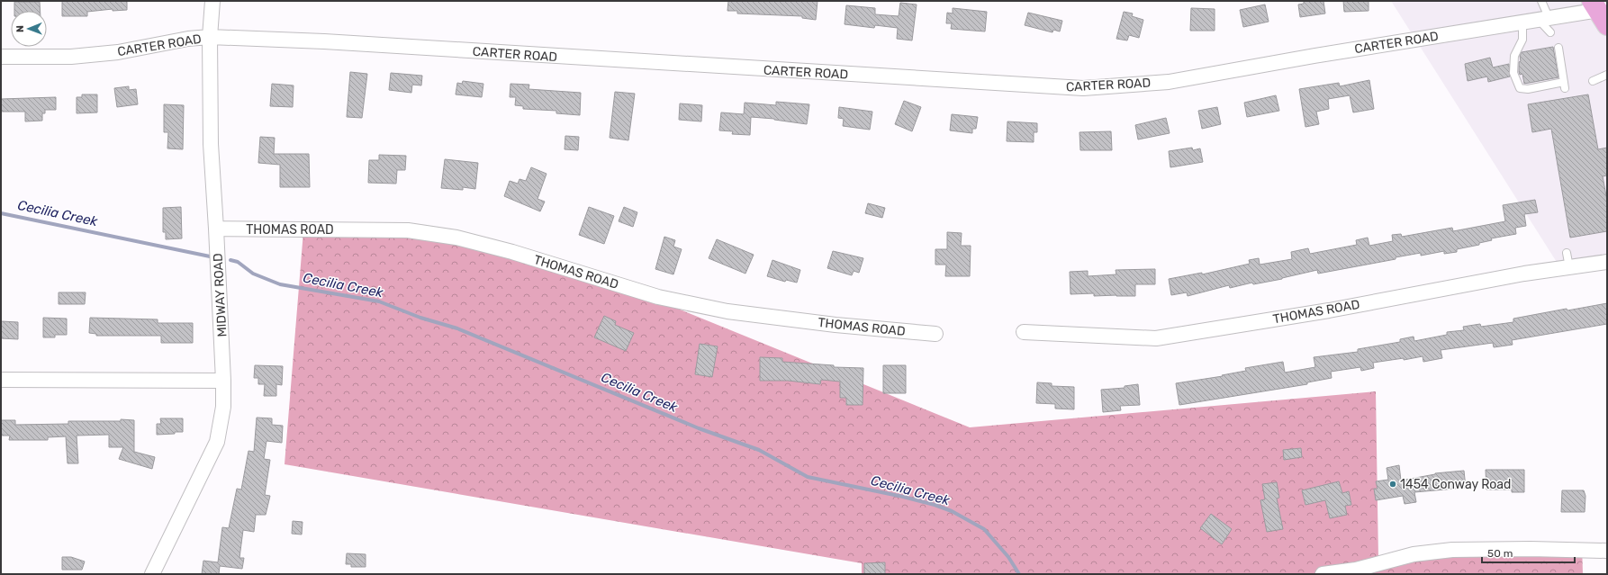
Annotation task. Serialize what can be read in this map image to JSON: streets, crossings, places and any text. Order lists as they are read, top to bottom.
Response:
{
  "streets": {
    "street": ["CARTER ROAD", "THOMAS ROAD", "MIDWAY ROAD"]
  },
  "crossings": [
    ["CARTER ROAD", "MIDWAY ROAD"],
    ["THOMAS ROAD", "MIDWAY ROAD"]
  ],
  "water": ["Cecilia Creek"],
  "places": ["1454 Conway Road"],
  "scale_bar": "50 m",
  "north": "left"
}
